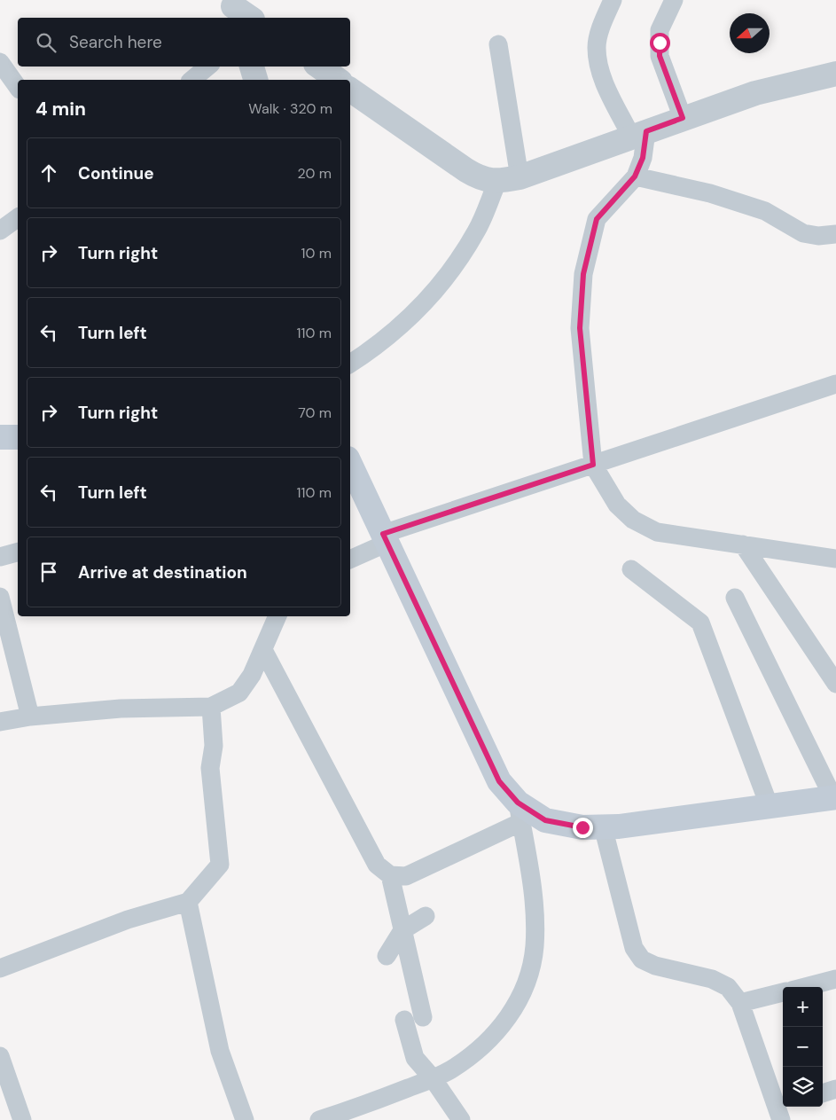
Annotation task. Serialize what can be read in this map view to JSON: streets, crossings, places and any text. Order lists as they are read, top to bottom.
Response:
{
  "north": "left",
  "page": {
    "search": "Search here",
    "heading": ["4 min", "Walk · 320 m"],
    "list": [
      ["Continue", "20 m"],
      ["Turn right", "10 m"],
      ["Turn left", "110 m"],
      ["Turn right", "70 m"],
      ["Turn left", "110 m"],
      "Arrive at destination"
    ],
    "map_buttons": ["+", "−"]
  }
}
